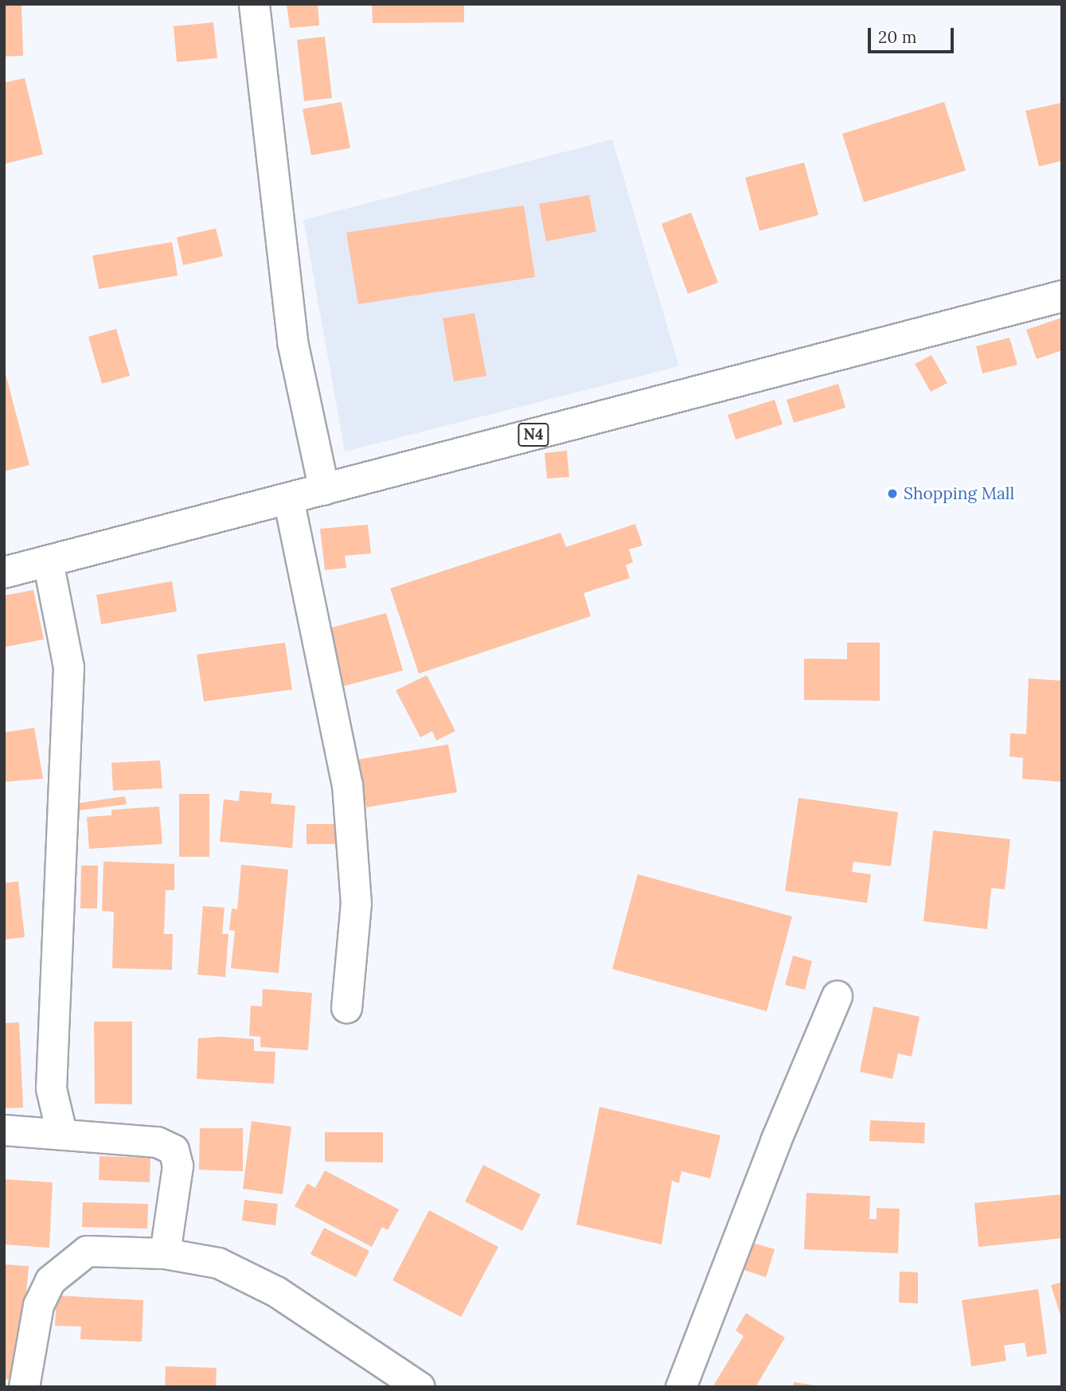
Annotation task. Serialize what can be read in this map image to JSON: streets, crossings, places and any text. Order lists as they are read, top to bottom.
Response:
{
  "streets": {
    "highway": ["N4"]
  },
  "places": ["Shopping Mall"],
  "scale_bar": "20 m"
}
